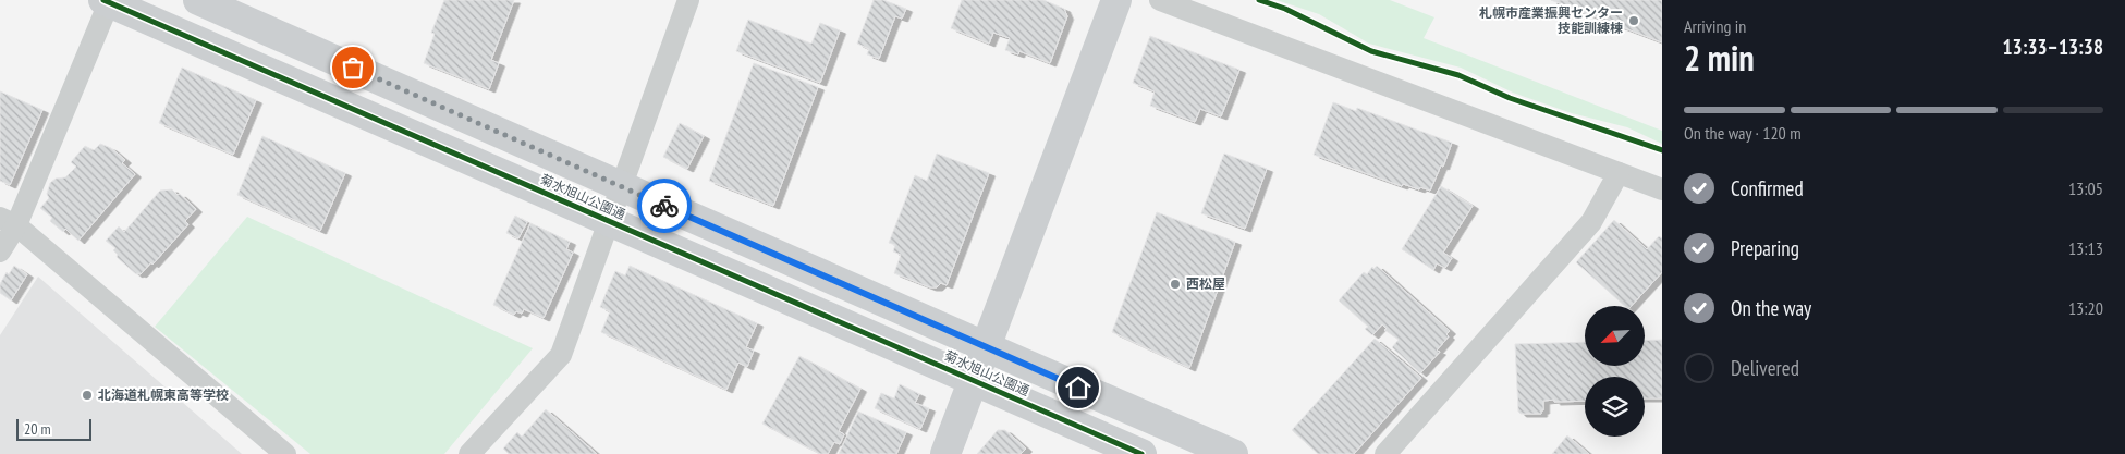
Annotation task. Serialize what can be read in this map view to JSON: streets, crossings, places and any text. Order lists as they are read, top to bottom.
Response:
{
  "streets": {
    "street": ["菊水旭山公園通"]
  },
  "places": ["札幌市産業振興センター 技能訓練棟", "西松屋", "北海道札幌東高等学校"],
  "scale_bar": "20 m",
  "north": "bottom left",
  "page": {
    "heading": ["2 min", "Arriving in", "13:33–13:38"],
    "bar": "On the way · 120 m",
    "list": [
      ["Confirmed", "13:05"],
      ["Preparing", "13:13"],
      ["On the way", "13:20"],
      "Delivered"
    ],
    "scale": "20 m"
  }
}
